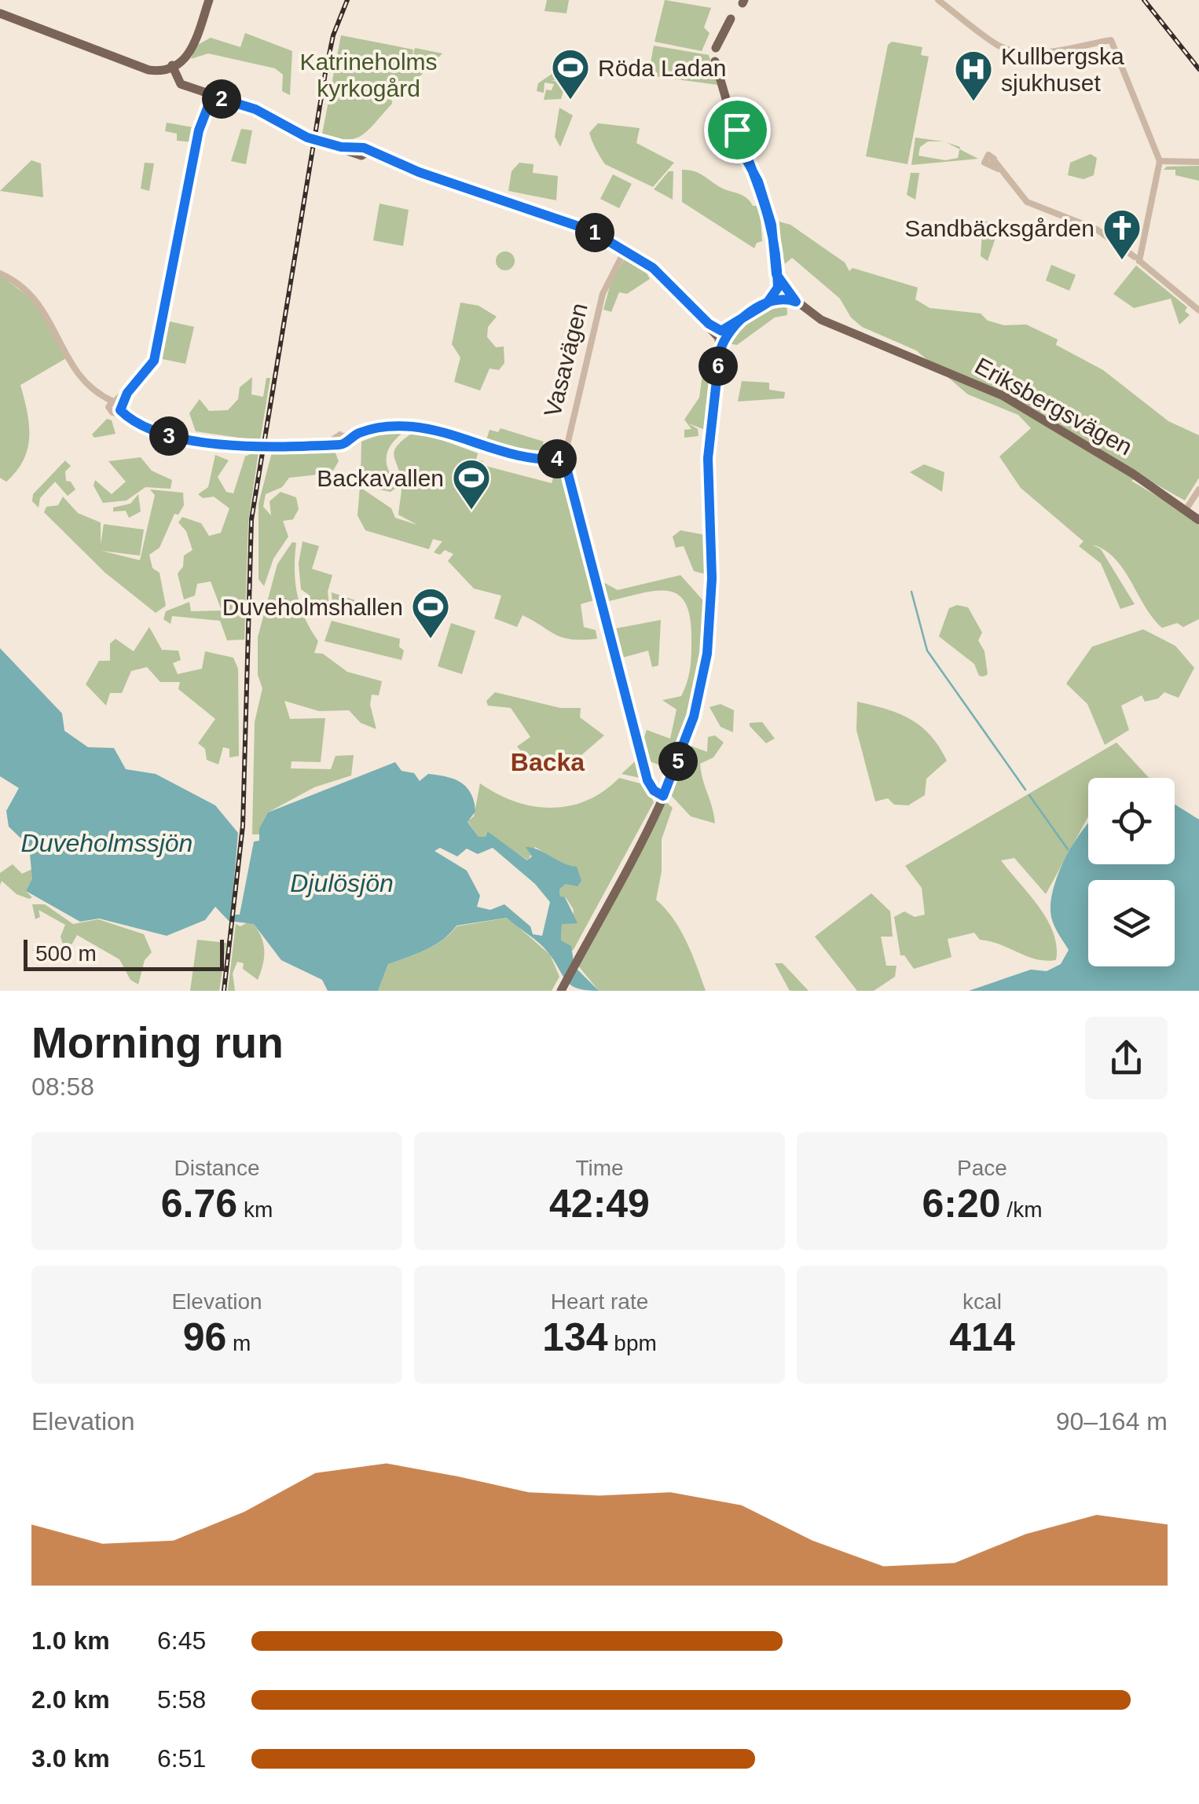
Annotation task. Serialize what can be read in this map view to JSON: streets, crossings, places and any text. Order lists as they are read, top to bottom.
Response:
{
  "streets": {
    "main road": ["Eriksbergsvägen"],
    "street": ["Vasavägen"]
  },
  "districts": ["Backa"],
  "water": ["Duveholmssjön", "Djulösjön"],
  "parks": ["Katrineholms kyrkogård"],
  "places": {
    "sports": ["Röda Ladan", "Backavallen", "Duveholmshallen"],
    "hospital": ["Kullbergska sjukhuset"],
    "church": ["Sandbäcksgården"]
  },
  "scale_bar": "500 m",
  "page": {
    "pins": [
      "2",
      "1",
      "6",
      "3",
      "4",
      "5"
    ],
    "scale": "500 m",
    "heading": ["Morning run", "08:58"],
    "stats": [
      ["Distance", "6.76 km"],
      ["Time", "42:49"],
      ["Pace", "6:20 /km"],
      ["Elevation", "96 m"],
      ["Heart rate", "134 bpm"],
      ["kcal", "414"]
    ],
    "chart": ["Elevation", "90–164 m"],
    "list": [
      {
        "name": "1.0 km",
        "note": "6:45"
      },
      {
        "name": "2.0 km",
        "note": "5:58"
      },
      {
        "name": "3.0 km",
        "note": "6:51"
      }
    ]
  }
}
